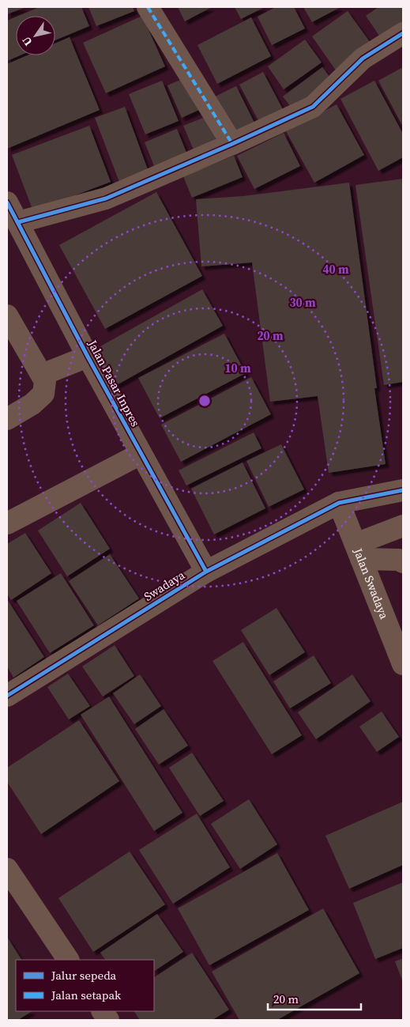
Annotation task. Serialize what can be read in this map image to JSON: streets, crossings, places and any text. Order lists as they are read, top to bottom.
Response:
{
  "streets": {
    "street": ["Jalan Pasar Inpres", "Jalan Swadaya", "Swadaya"]
  },
  "crossings": [
    ["Jalan Pasar Inpres", "Swadaya"],
    ["Jalan Swadaya", "Swadaya"]
  ],
  "legend": ["Jalur sepeda", "Jalan setapak"],
  "scale_bar": "20 m",
  "north": "bottom left",
  "rings": [
    "40 m",
    "30 m",
    "20 m",
    "10 m"
  ]
}
